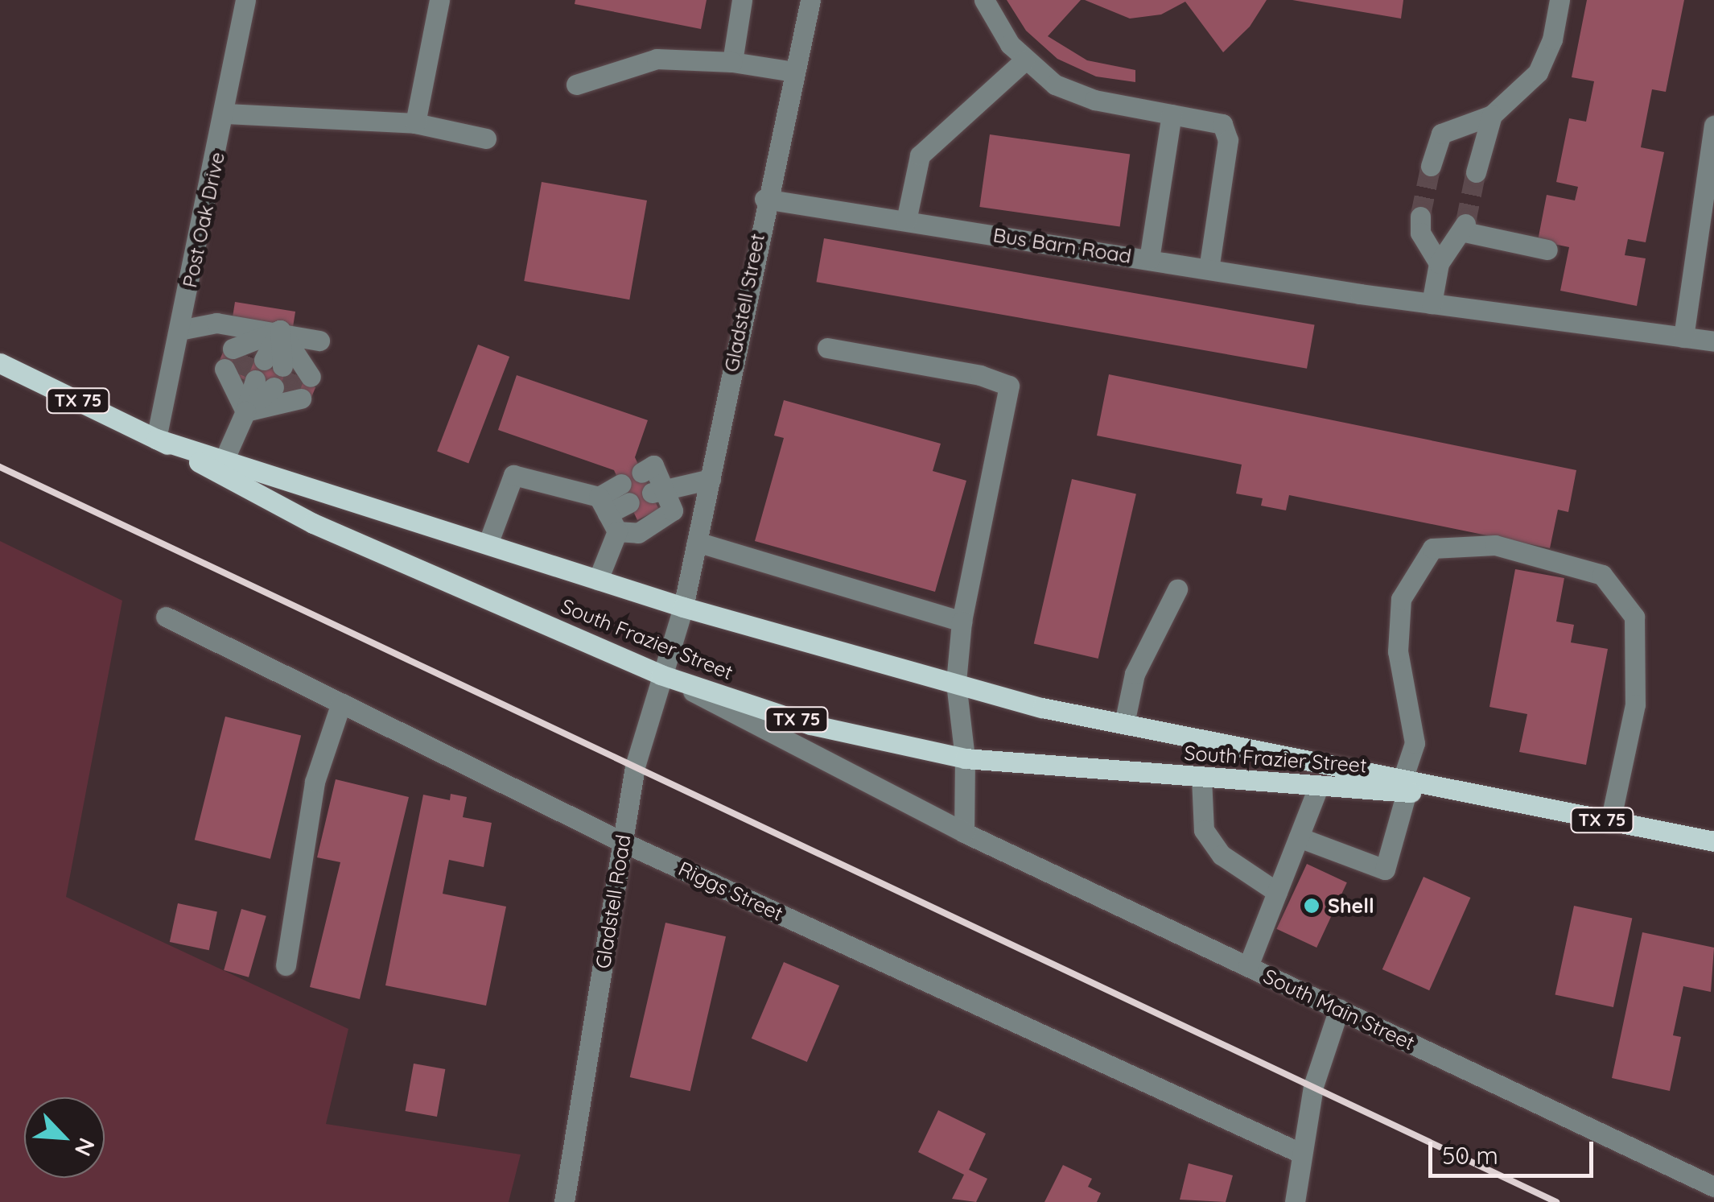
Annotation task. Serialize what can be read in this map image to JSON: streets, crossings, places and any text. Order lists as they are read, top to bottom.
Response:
{
  "streets": {
    "main road": ["TX 75", "South Frazier Street"],
    "street": [
      "Post Oak Drive",
      "Bus Barn Road",
      "Gladstell Street",
      "Riggs Street",
      "Gladstell Road",
      "South Main Street"
    ]
  },
  "crossings": [
    ["Post Oak Drive", "South Frazier Street"],
    ["Bus Barn Road", "Gladstell Street"],
    ["Gladstell Street", "South Frazier Street"],
    ["Gladstell Street", "Gladstell Road"],
    ["South Frazier Street", "Gladstell Road"],
    ["South Frazier Street", "South Main Street"],
    ["Riggs Street", "Gladstell Road"],
    ["Gladstell Road", "South Main Street"]
  ],
  "places": ["Shell"],
  "scale_bar": "50 m",
  "north": "bottom right"
}
